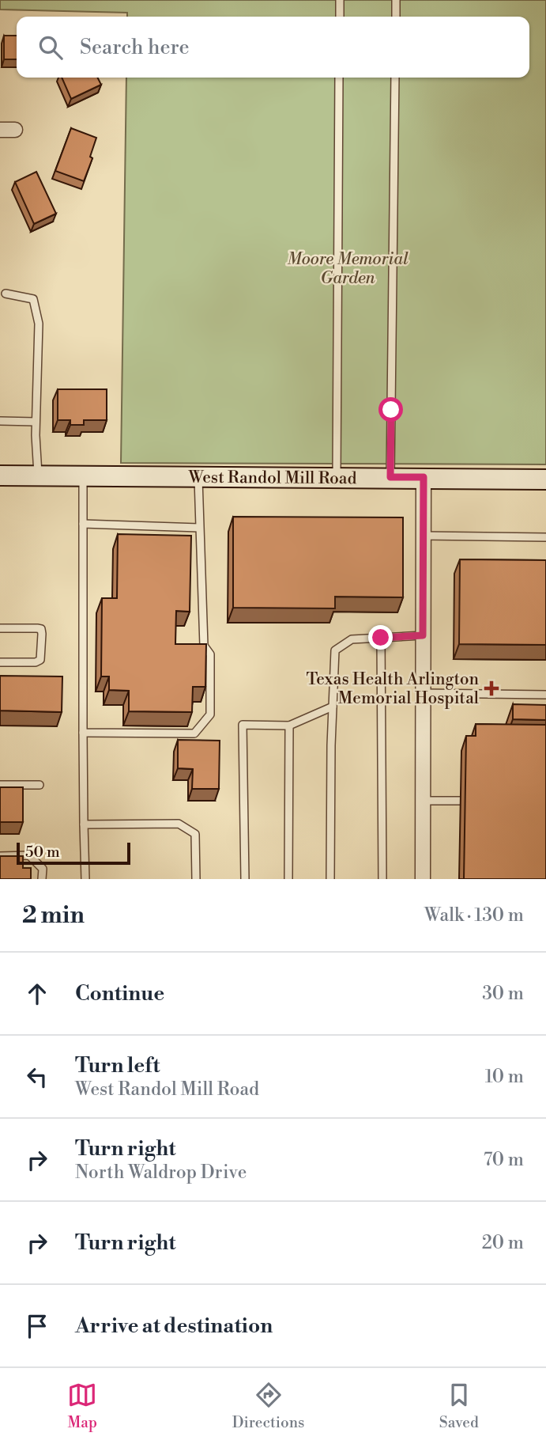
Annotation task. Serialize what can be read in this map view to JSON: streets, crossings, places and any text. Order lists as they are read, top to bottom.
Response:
{
  "streets": {
    "main road": ["West Randol Mill Road"]
  },
  "parks": ["Moore Memorial Garden"],
  "places": {
    "health": ["Texas Health Arlington Memorial Hospital"]
  },
  "scale_bar": "50 m",
  "page": {
    "search": "Search here",
    "scale": "50 m",
    "heading": ["2 min", "Walk · 130 m"],
    "list": [
      ["Continue", "30 m"],
      ["Turn left", "West Randol Mill Road", "10 m"],
      ["Turn right", "North Waldrop Drive", "70 m"],
      ["Turn right", "20 m"],
      "Arrive at destination"
    ],
    "nav": ["Map", "Directions", "Saved"]
  }
}
